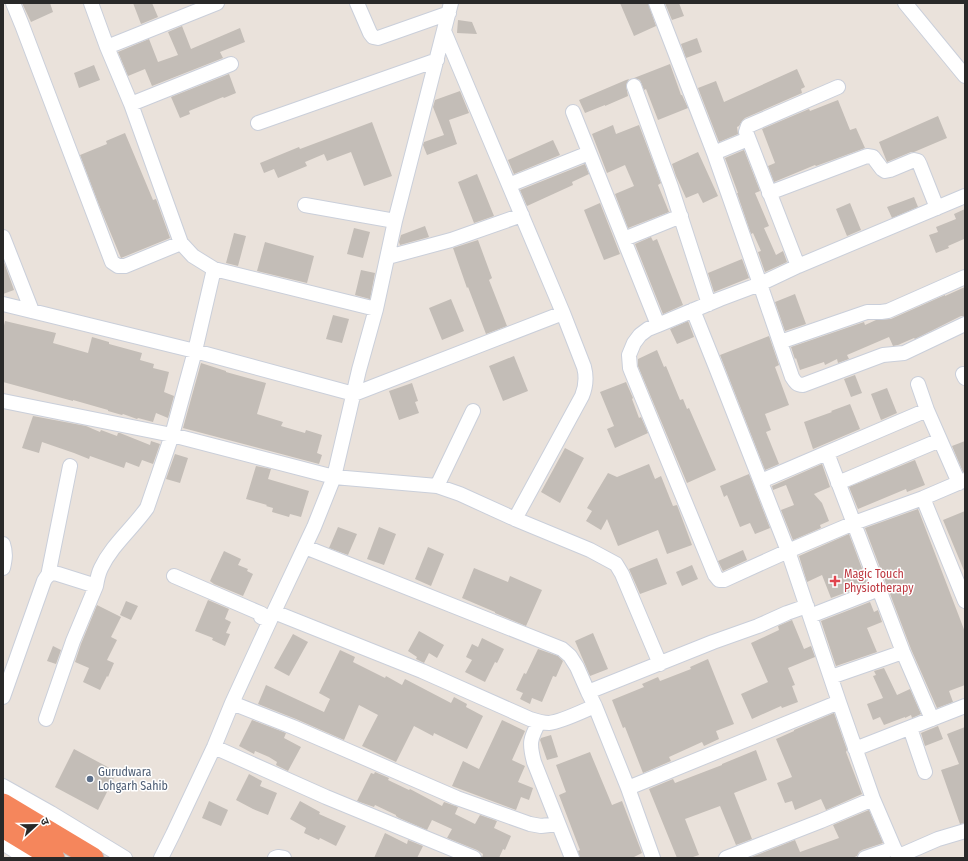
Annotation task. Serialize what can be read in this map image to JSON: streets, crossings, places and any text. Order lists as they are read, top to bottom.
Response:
{
  "places": {
    "health": ["Magic Touch Physiotherapy"],
    "other": ["Gurudwara Lohgarh Sahib"]
  },
  "north": "right"
}
